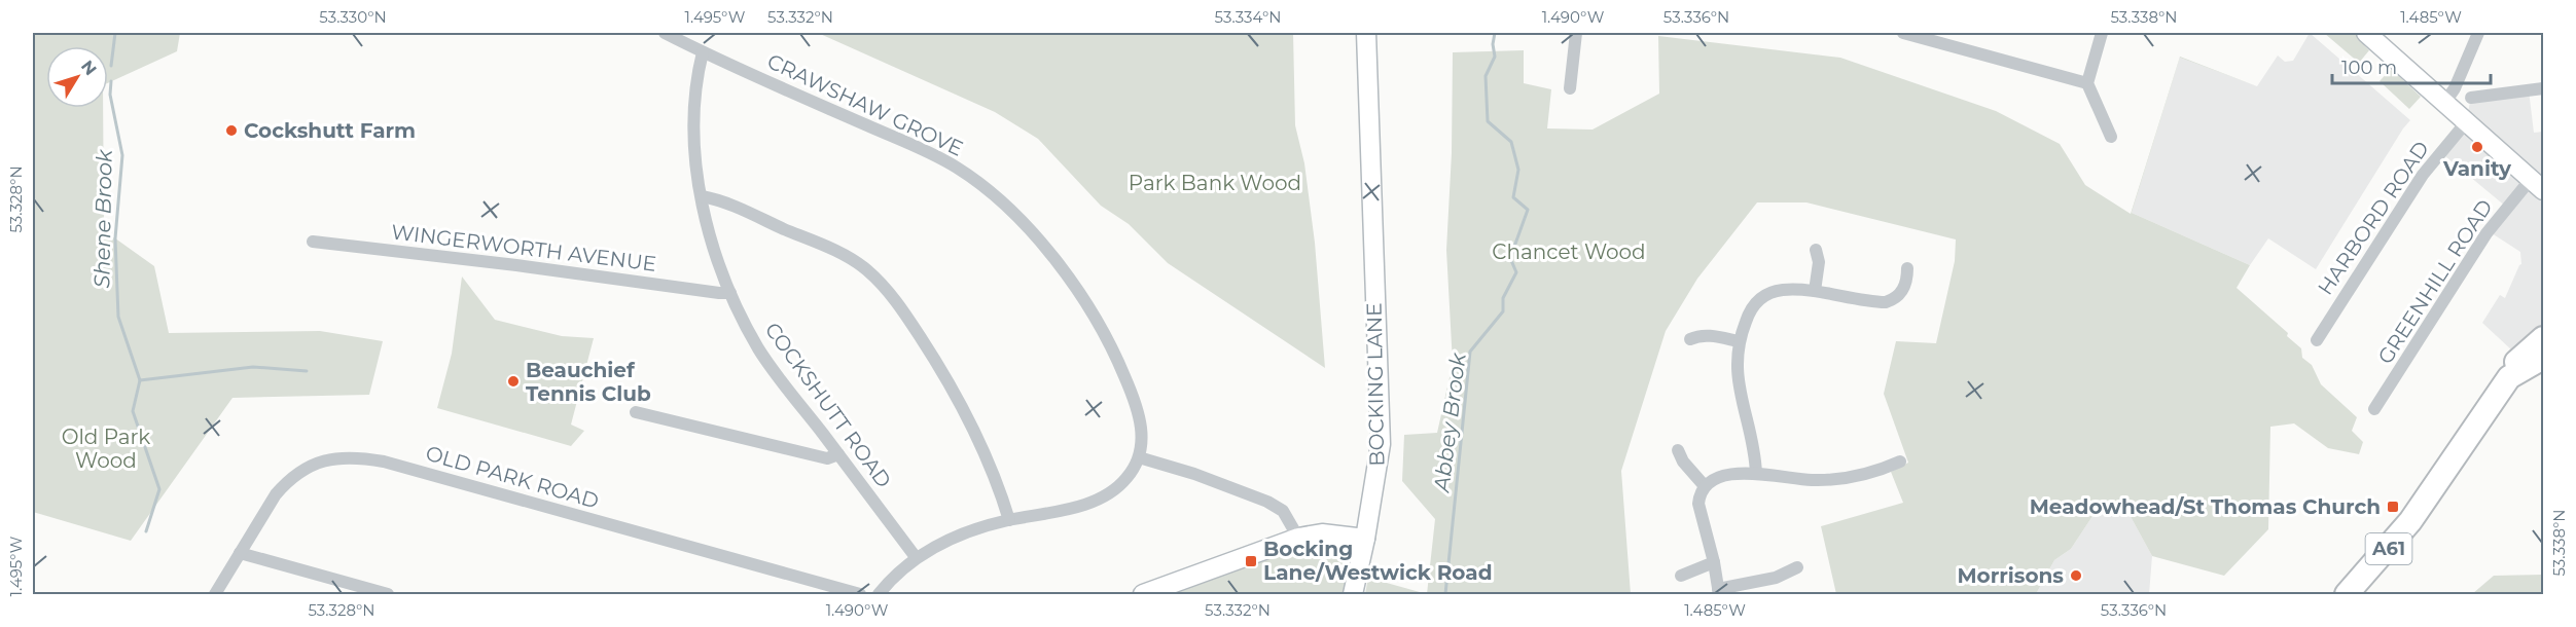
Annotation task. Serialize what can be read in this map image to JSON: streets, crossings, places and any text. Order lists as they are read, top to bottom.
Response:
{
  "streets": {
    "highway": ["A61"],
    "street": [
      "CRAWSHAW GROVE",
      "HARBORD ROAD",
      "WINGERWORTH AVENUE",
      "GREENHILL ROAD",
      "BOCKING LANE",
      "COCKSHUTT ROAD",
      "OLD PARK ROAD"
    ]
  },
  "crossings": [
    ["CRAWSHAW GROVE", "COCKSHUTT ROAD"],
    ["WINGERWORTH AVENUE", "COCKSHUTT ROAD"]
  ],
  "water": ["Shene Brook", "Abbey Brook"],
  "parks": ["Park Bank Wood", "Chancet Wood", "Old Park Wood"],
  "places": {
    "other": [
      "Cockshutt Farm",
      "Vanity",
      "Beauchief Tennis Club",
      "Morrisons"
    ],
    "transit": ["Meadowhead/St Thomas Church", "Bocking Lane/Westwick Road"]
  },
  "scale_bar": "100 m",
  "north": "top right",
  "coordinates": [
    "53.330°N",
    "1.495°W",
    "53.332°N",
    "53.334°N",
    "1.490°W",
    "53.336°N",
    "53.338°N",
    "1.485°W",
    "53.328°N"
  ]
}
